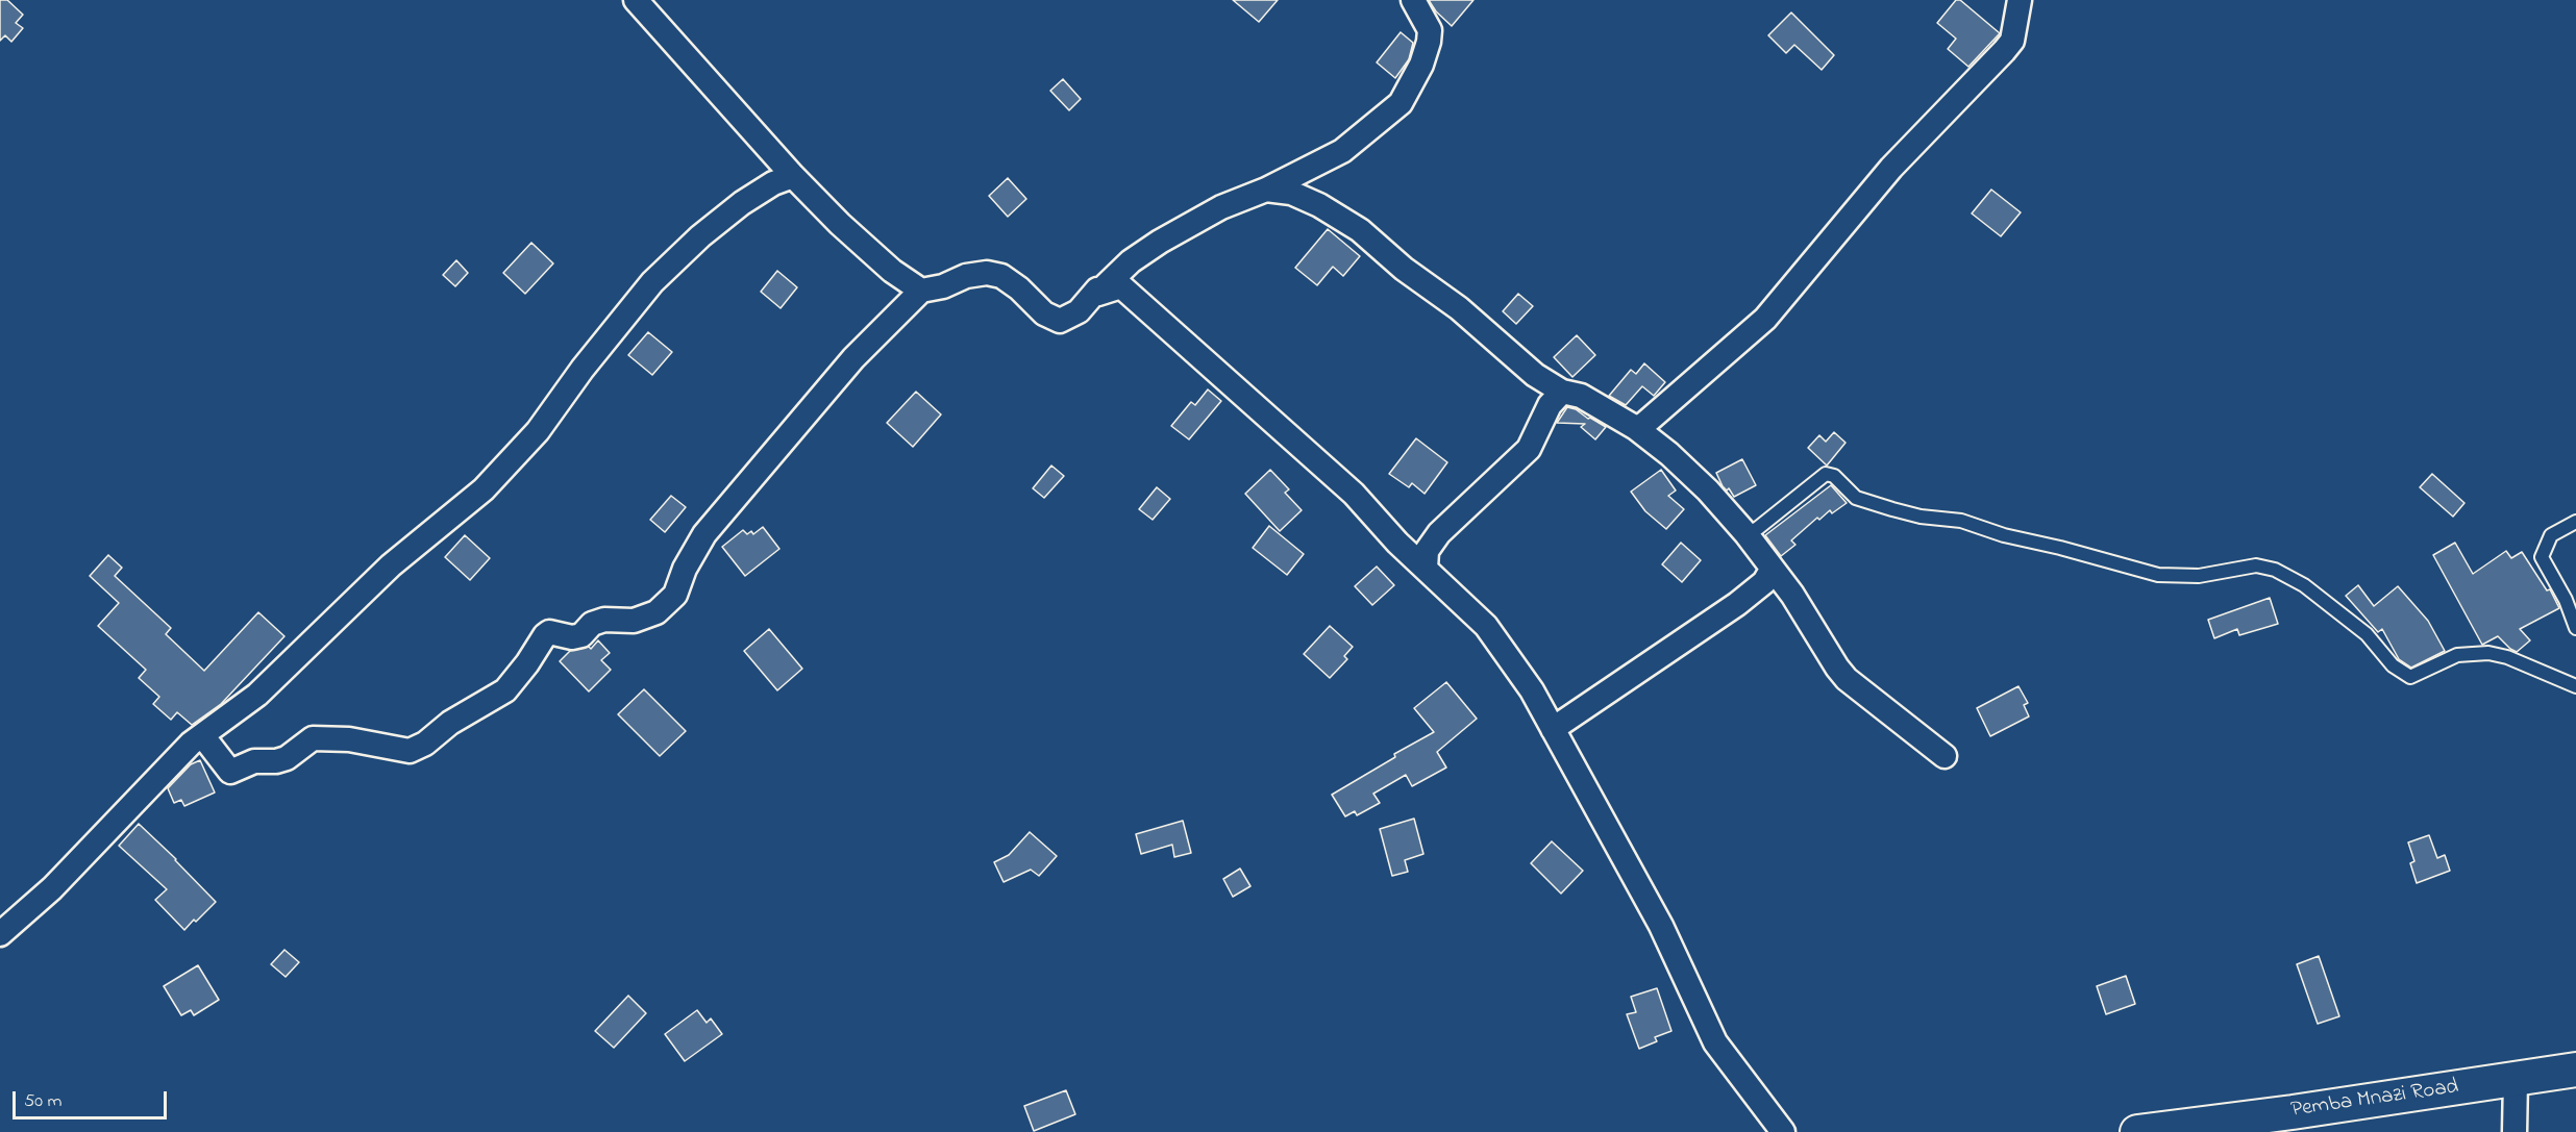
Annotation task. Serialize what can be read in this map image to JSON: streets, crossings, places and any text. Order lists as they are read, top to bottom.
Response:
{
  "streets": {
    "main road": ["Pemba Mnazi Road"]
  },
  "scale_bar": "50 m"
}
